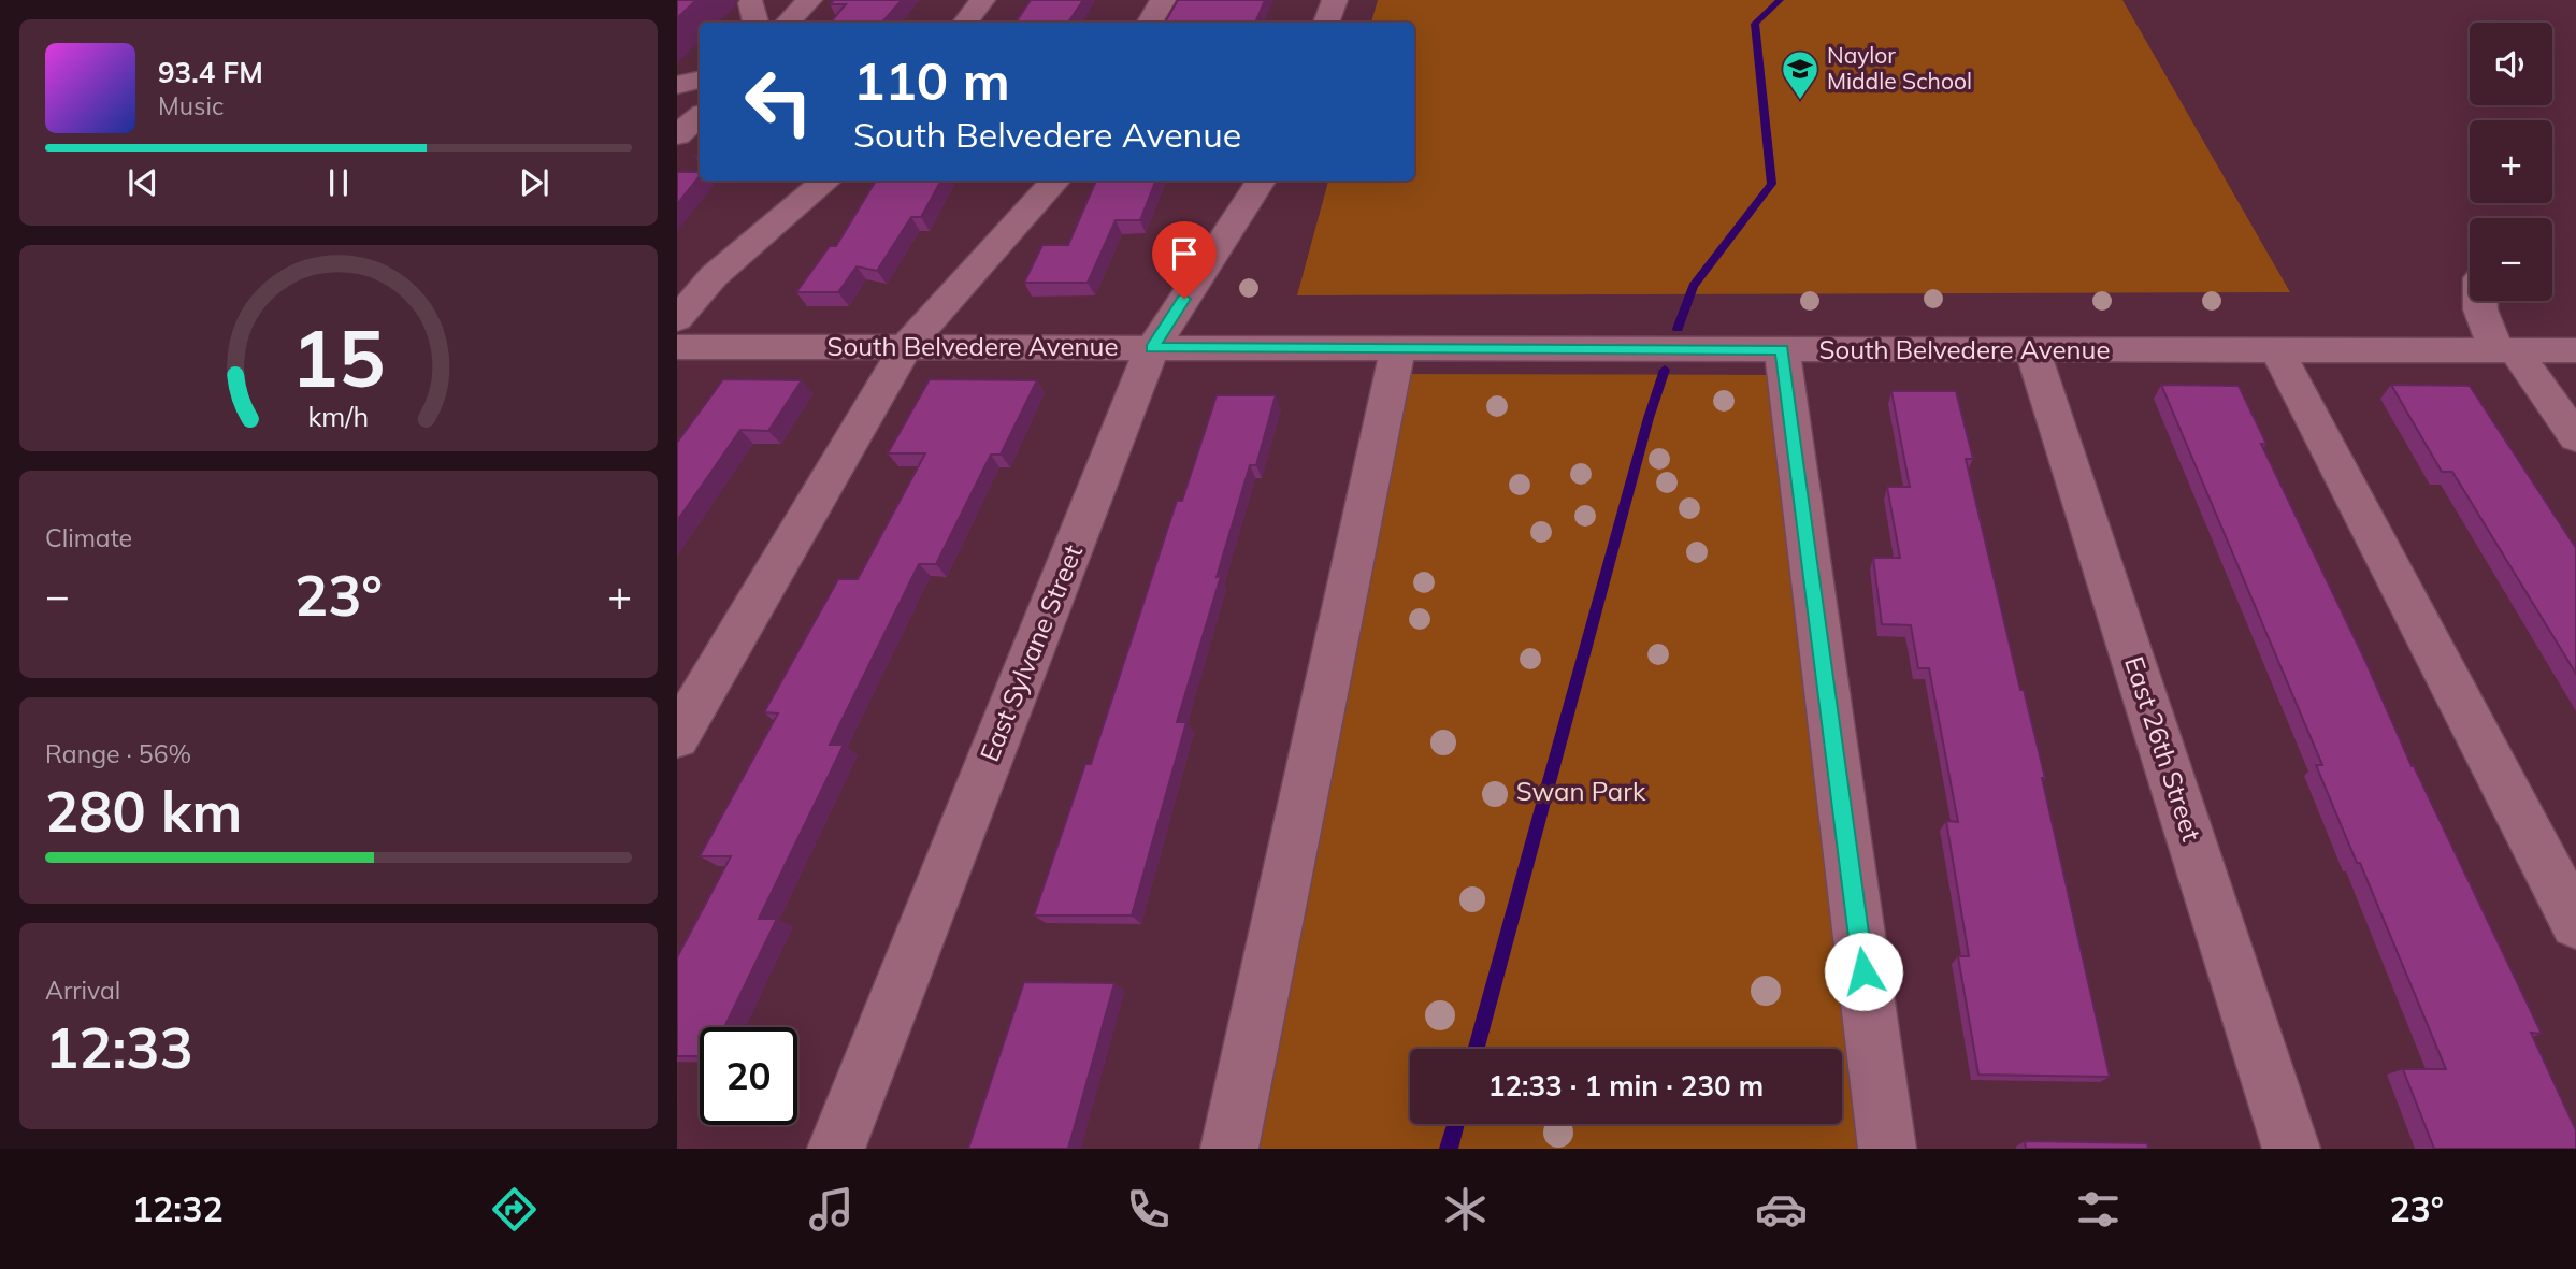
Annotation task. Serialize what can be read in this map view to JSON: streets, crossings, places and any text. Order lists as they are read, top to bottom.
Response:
{
  "streets": {
    "street": ["South Belvedere Avenue", "East Sylvane Street", "East 26th Street"]
  },
  "crossings": [
    ["South Belvedere Avenue", "East Sylvane Street"],
    ["South Belvedere Avenue", "East 26th Street"]
  ],
  "parks": ["Swan Park"],
  "places": {
    "school or university": ["Naylor Middle School"]
  },
  "page": {
    "map_buttons": ["+", "−"],
    "turn": ["110 m", "South Belvedere Avenue"],
    "song": ["93.4 FM", "Music"],
    "tile": [
      "Climate",
      ["Range · 56%", "280 km"],
      ["Arrival", "12:33"]
    ],
    "heat": ["−", "23°", "+"],
    "limit": "20",
    "trip": "12:33 · 1 min · 230 m",
    "tabs": ["12:32", "23°"],
    "gauge": ["15", "km/h"]
  }
}
